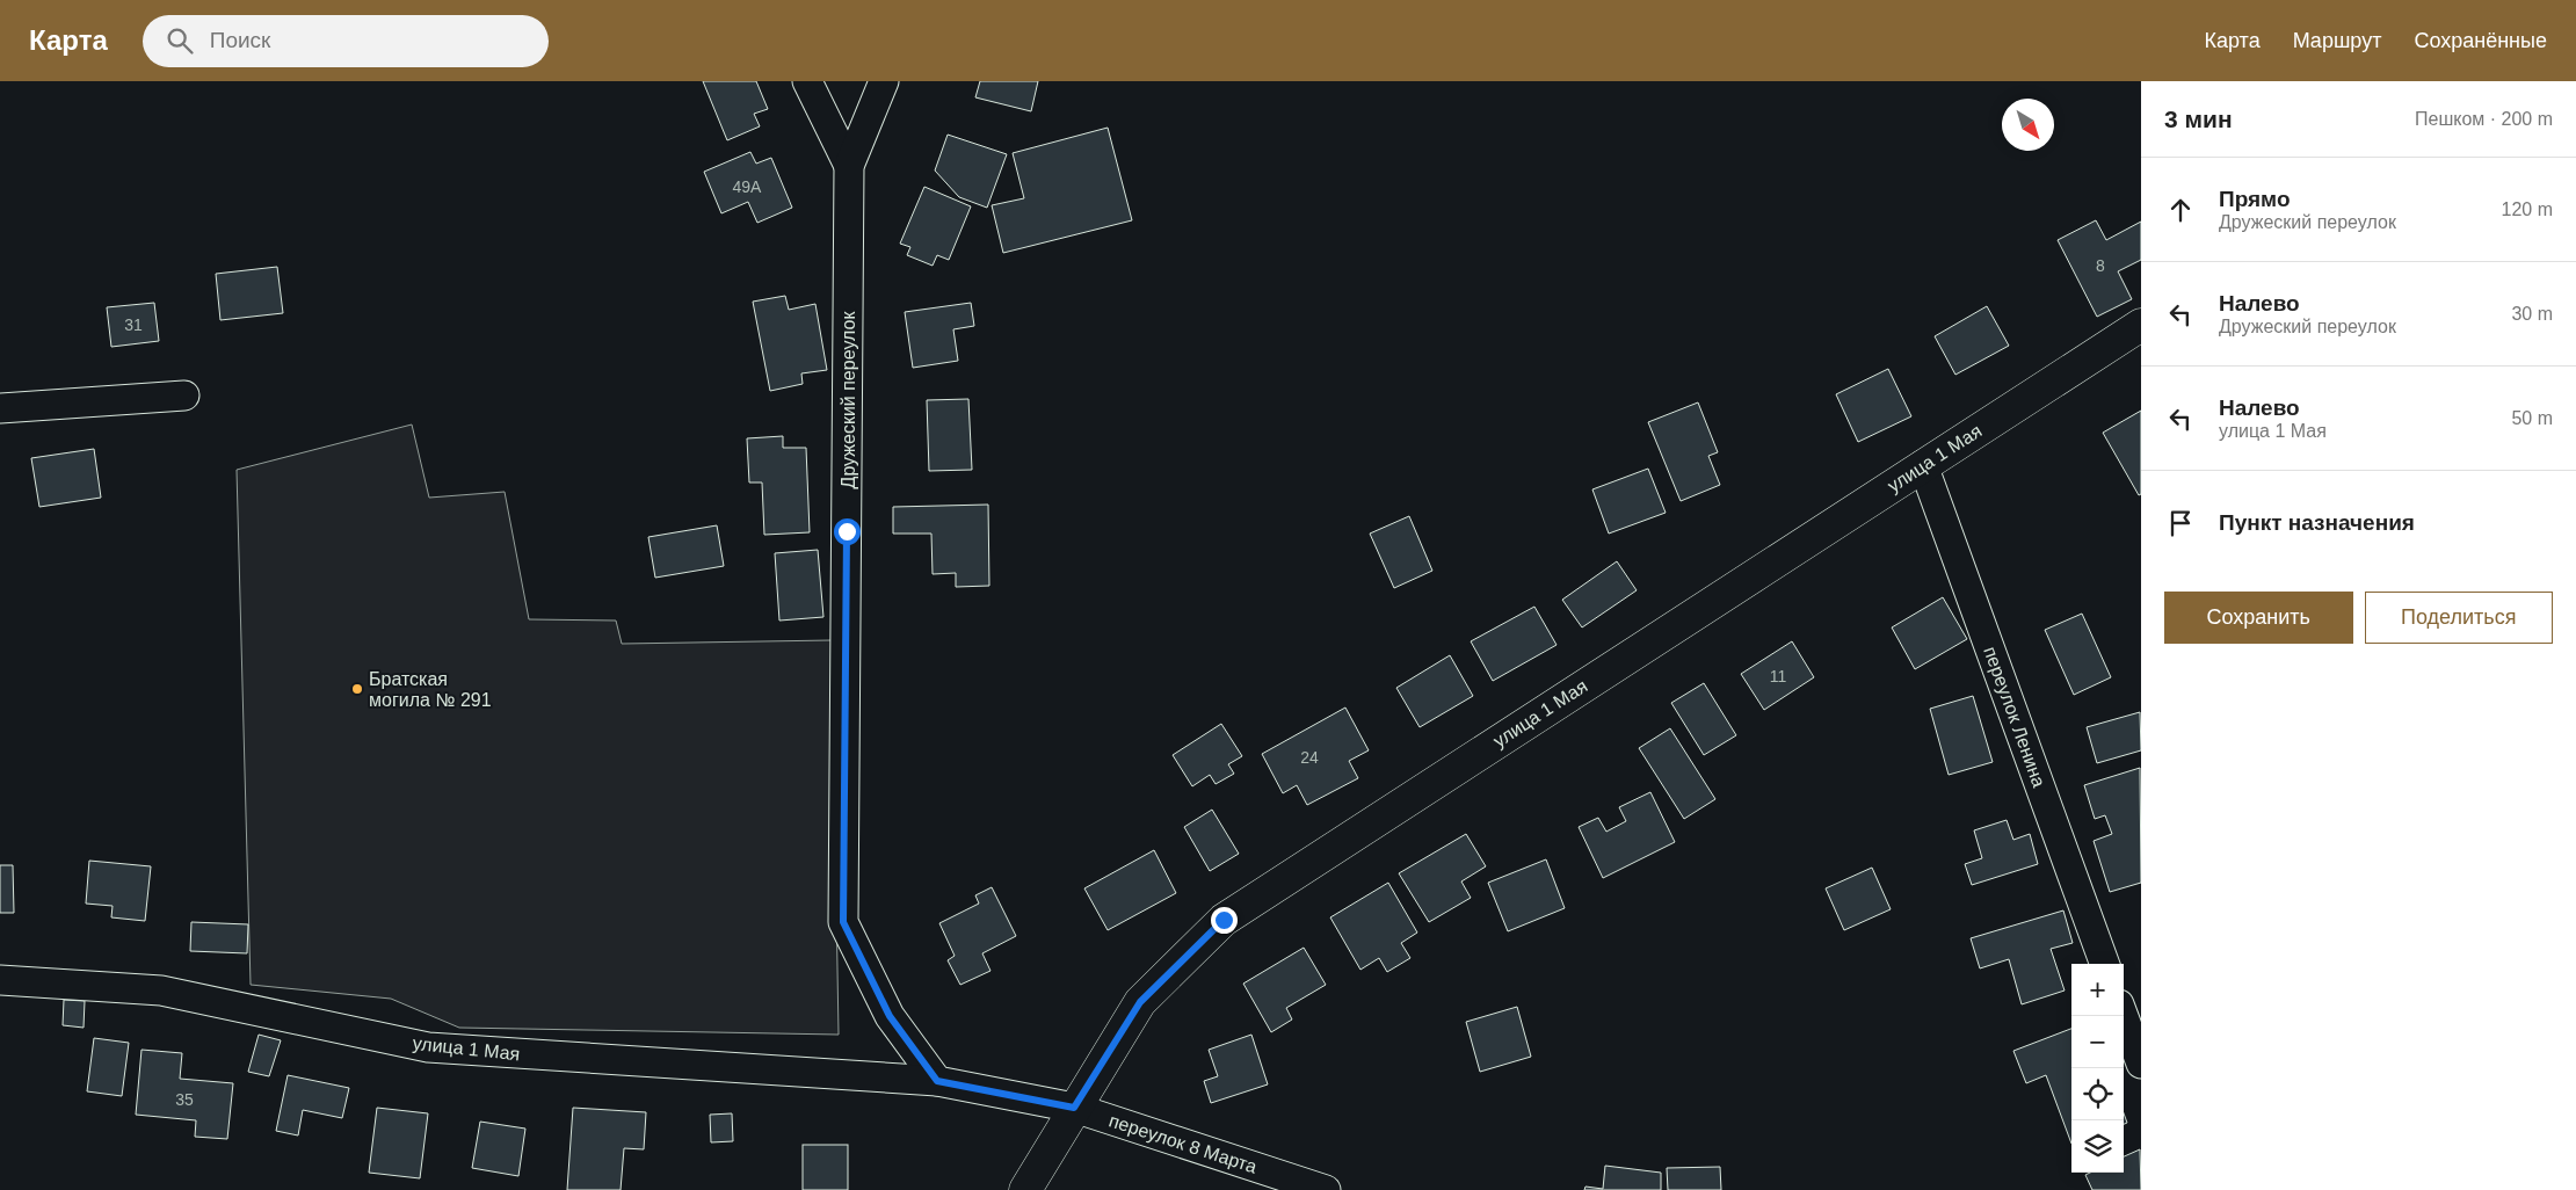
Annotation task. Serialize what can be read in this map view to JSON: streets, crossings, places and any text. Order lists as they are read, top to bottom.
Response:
{
  "streets": {
    "street": [
      "Дружеский переулок",
      "улица 1 Мая",
      "переулок Ленина",
      "переулок 8 Марта"
    ]
  },
  "crossings": [
    ["Дружеский переулок", "улица 1 Мая"],
    ["улица 1 Мая", "переулок Ленина"],
    ["улица 1 Мая", "переулок 8 Марта"]
  ],
  "places": ["Братская могила № 291"],
  "house_numbers": [
    "49А",
    "8",
    "31",
    "11",
    "24",
    "35"
  ],
  "north": "bottom right",
  "page": {
    "header": "Карта",
    "search": "Поиск",
    "nav": ["Карта", "Маршрут", "Сохранённые"],
    "heading": ["3 мин", "Пешком · 200 m"],
    "list": [
      ["Прямо", "Дружеский переулок", "120 m"],
      ["Налево", "Дружеский переулок", "30 m"],
      ["Налево", "улица 1 Мая", "50 m"],
      "Пункт назначения"
    ],
    "buttons": ["Сохранить", "Поделиться"],
    "map_buttons": ["+", "−"]
  }
}
